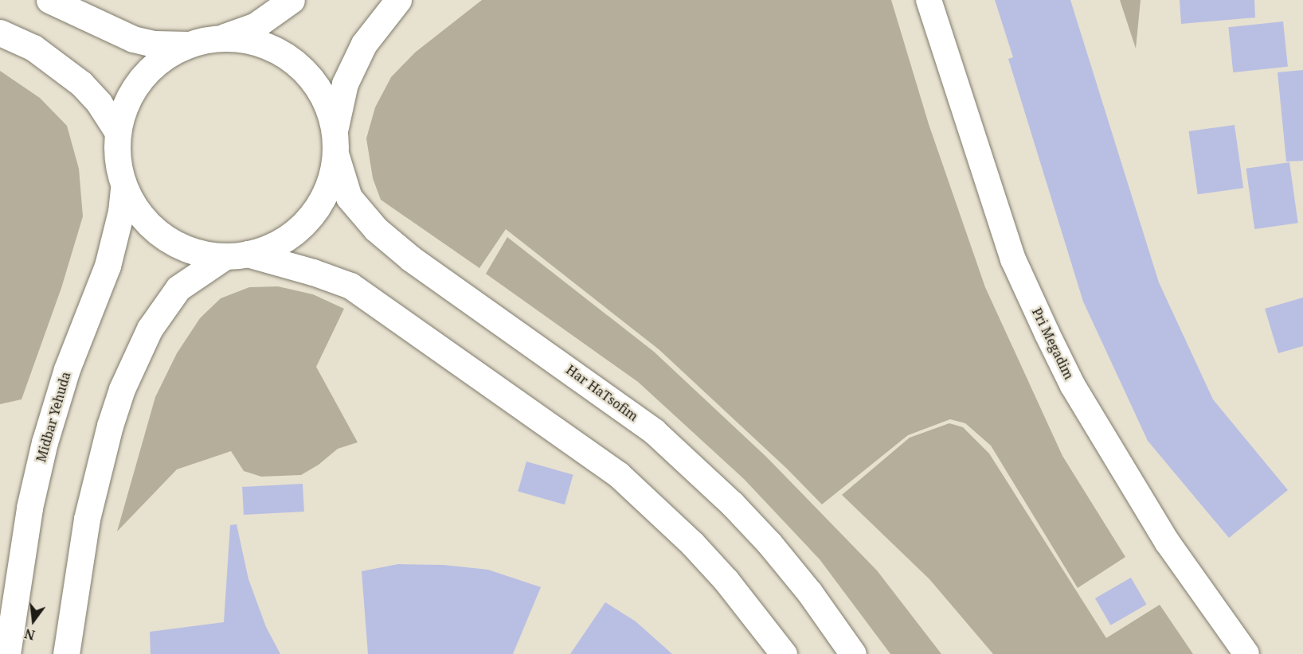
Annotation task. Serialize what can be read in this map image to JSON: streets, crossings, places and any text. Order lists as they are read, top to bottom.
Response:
{
  "streets": {
    "main road": ["Har HaTsofim", "Midbar Yehuda"],
    "street": ["Pri Megadim"]
  },
  "north": "bottom"
}
